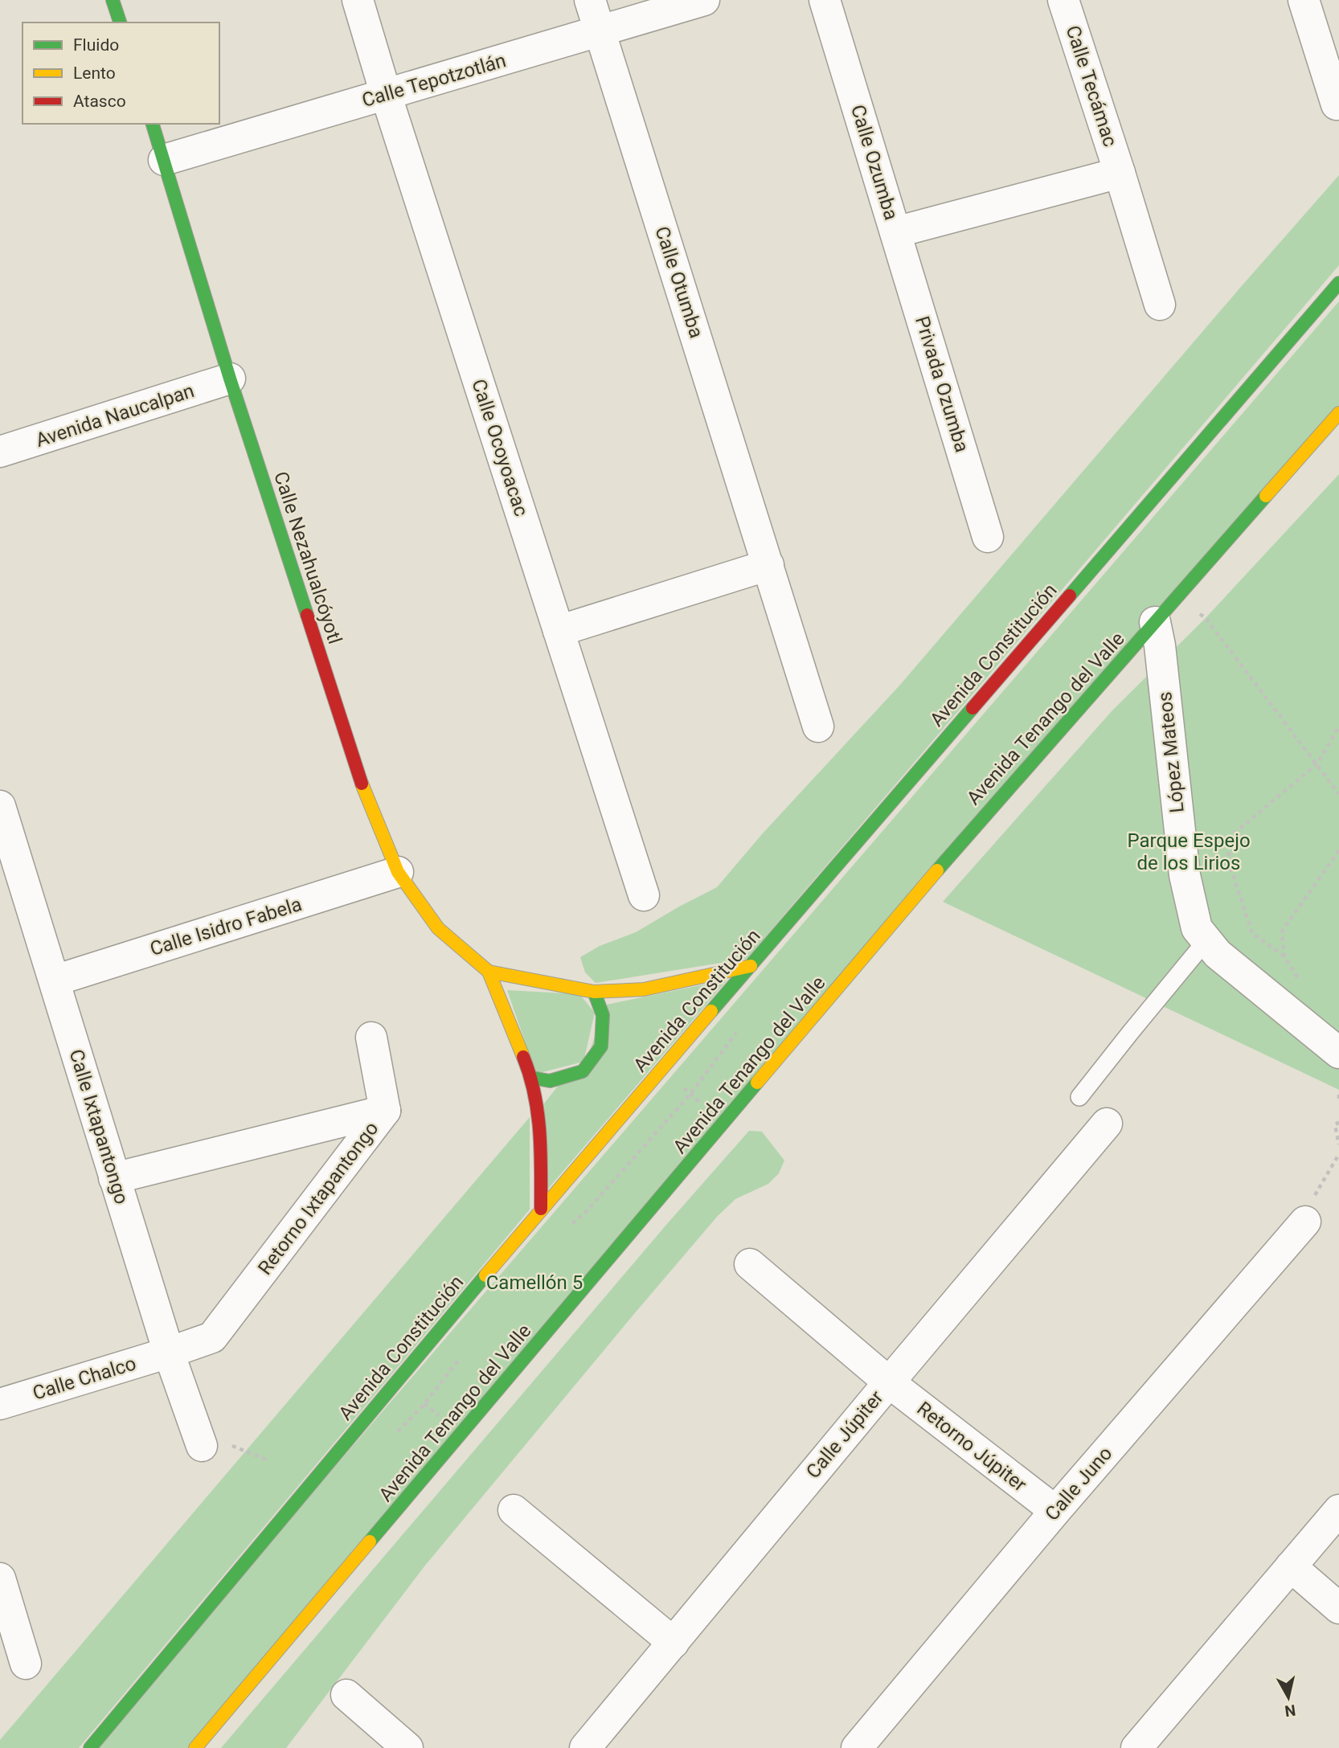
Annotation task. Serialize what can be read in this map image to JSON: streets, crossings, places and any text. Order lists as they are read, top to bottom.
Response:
{
  "streets": {
    "main road": ["Calle Nezahualcóyotl", "Avenida Constitución", "Avenida Tenango del Valle"],
    "street": [
      "Calle Tepotzotlán",
      "Calle Tecámac",
      "Calle Ozumba",
      "Calle Otumba",
      "Privada Ozumba",
      "Avenida Naucalpan",
      "Calle Ocoyoacac",
      "López Mateos",
      "Calle Isidro Fabela",
      "Calle Ixtapantongo",
      "Retorno Ixtapantongo",
      "Calle Chalco",
      "Calle Júpiter",
      "Retorno Júpiter",
      "Calle Juno"
    ]
  },
  "crossings": [
    ["Calle Tepotzotlán", "Calle Otumba"],
    ["Calle Tepotzotlán", "Calle Ocoyoacac"],
    ["Calle Tepotzotlán", "Calle Nezahualcóyotl"],
    ["Calle Tecámac", "Calle Ozumba"],
    ["Calle Ozumba", "Privada Ozumba"],
    ["Avenida Naucalpan", "Calle Nezahualcóyotl"],
    ["Calle Nezahualcóyotl", "Avenida Constitución"],
    ["Calle Nezahualcóyotl", "Calle Isidro Fabela"],
    ["Avenida Tenango del Valle", "López Mateos"],
    ["Calle Isidro Fabela", "Calle Ixtapantongo"],
    ["Calle Ixtapantongo", "Retorno Ixtapantongo"],
    ["Calle Ixtapantongo", "Calle Chalco"],
    ["Retorno Ixtapantongo", "Calle Chalco"],
    ["Calle Júpiter", "Retorno Júpiter"],
    ["Retorno Júpiter", "Calle Juno"]
  ],
  "parks": ["Parque Espejo de los Lirios", "Camellón 5"],
  "legend": ["Fluido", "Lento", "Atasco"],
  "north": "bottom"
}
